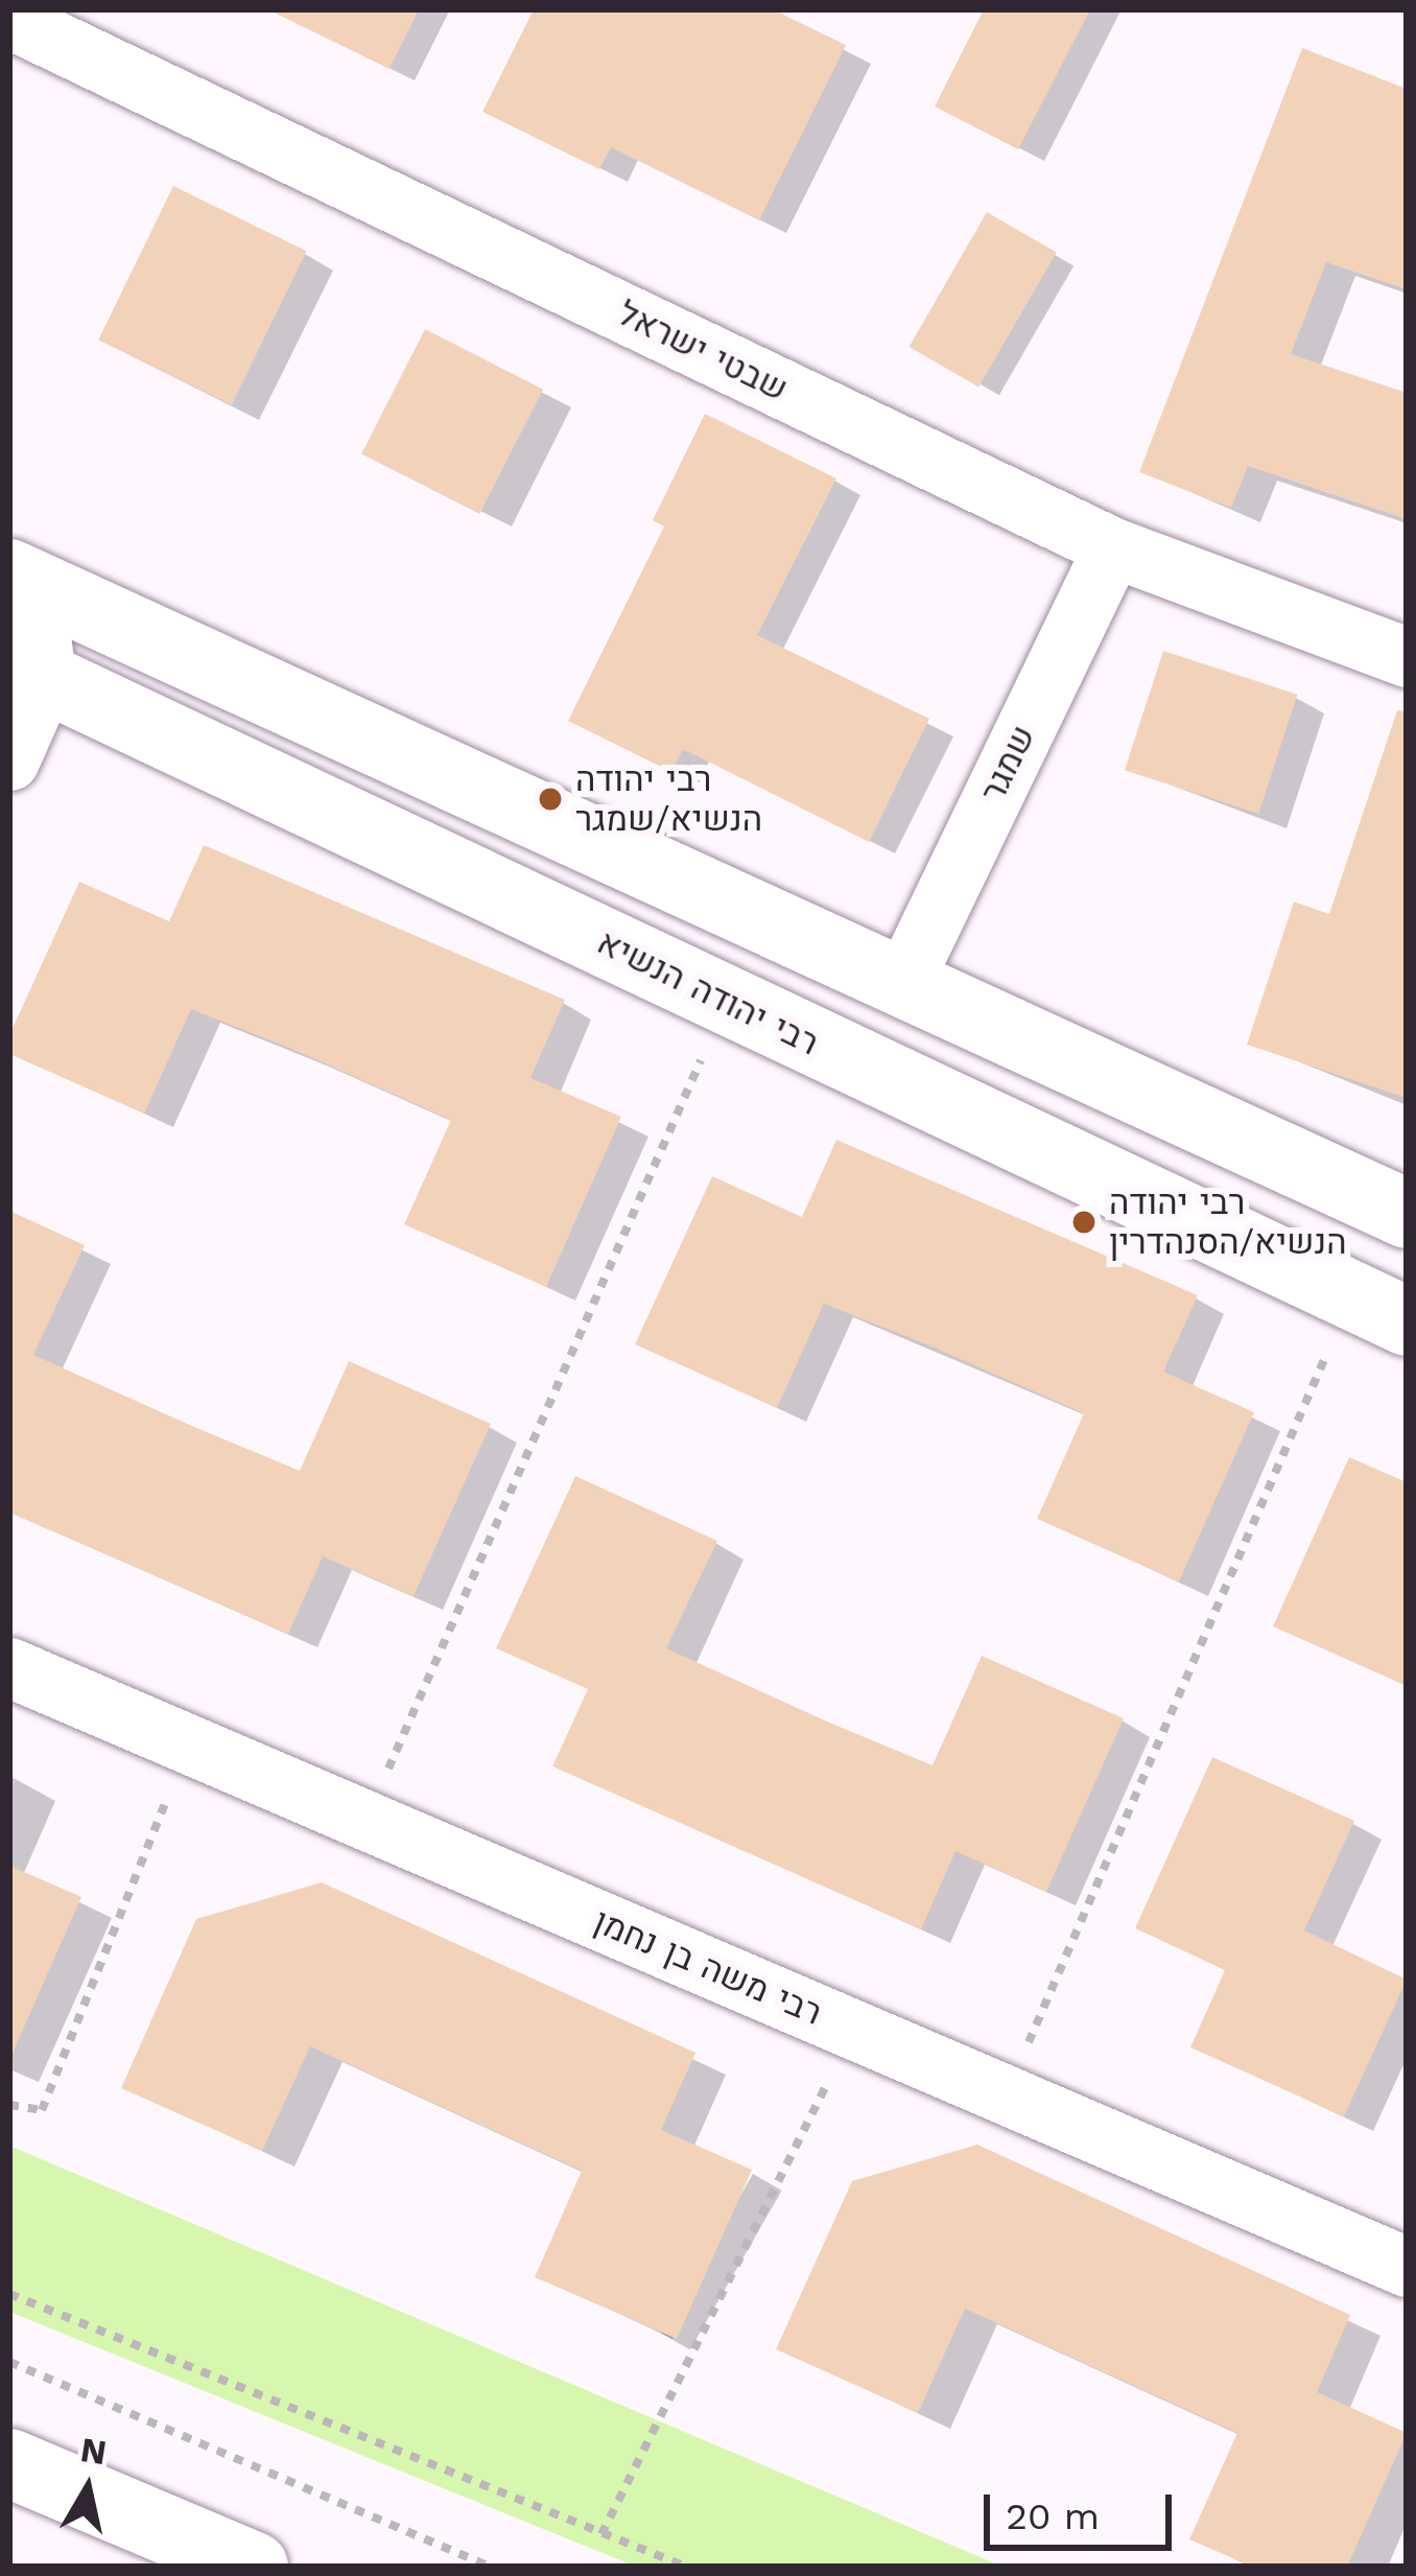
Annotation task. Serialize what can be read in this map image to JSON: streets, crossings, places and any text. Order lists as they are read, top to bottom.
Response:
{
  "streets": {
    "street": [
      "שבטי ישראל",
      "שמגר",
      "רבי יהודה הנשיא",
      "רבי משה בן נחמן"
    ]
  },
  "crossings": [
    ["שבטי ישראל", "שמגר"]
  ],
  "places": ["רבי יהודה הנשיא/שמגר", "רבי יהודה הנשיא/הסנהדרין"],
  "scale_bar": "20 m",
  "north": "top"
}
